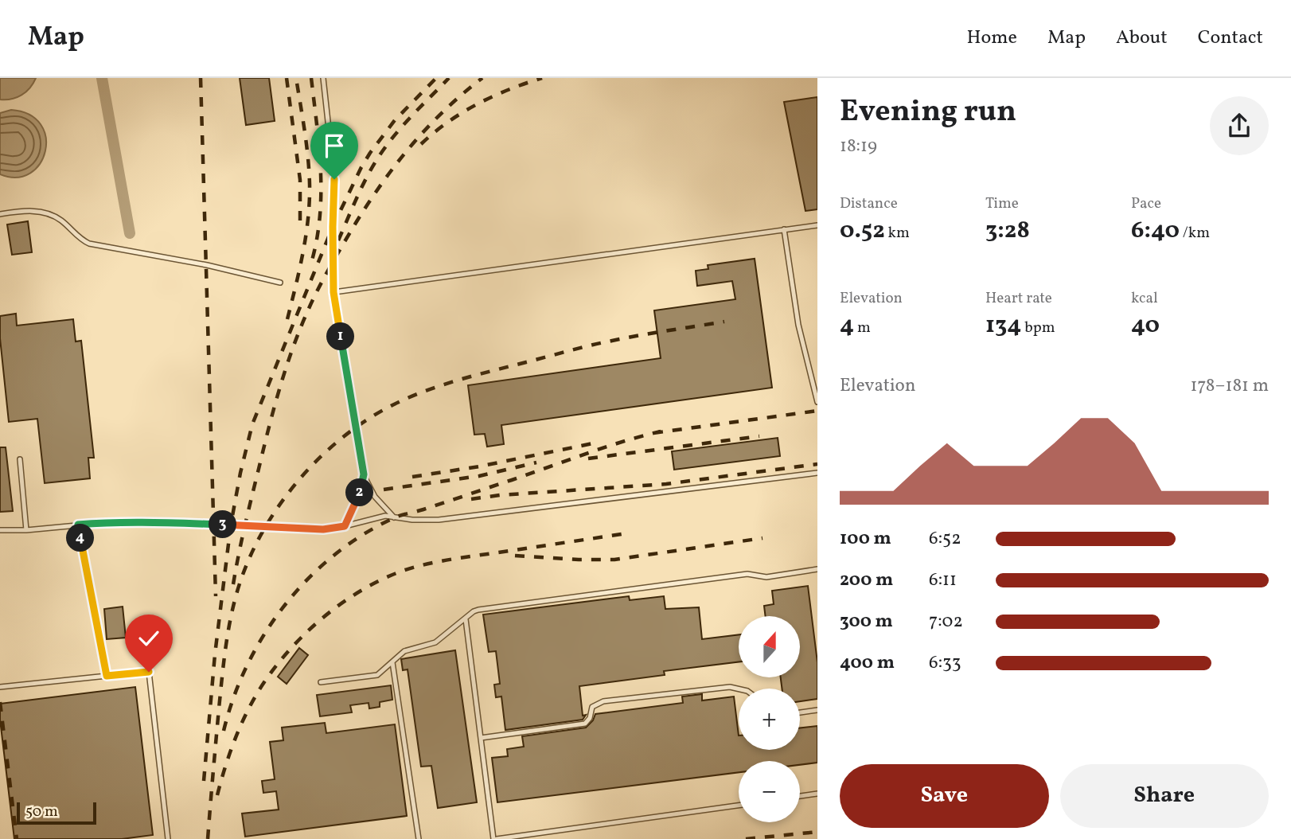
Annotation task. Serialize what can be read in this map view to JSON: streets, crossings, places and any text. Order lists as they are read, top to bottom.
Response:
{
  "scale_bar": "50 m",
  "north": "top",
  "page": {
    "header": "Map",
    "nav": [
      "Home",
      "Map",
      "About",
      "Contact"
    ],
    "heading": ["Evening run", "18:19"],
    "stats": [
      ["Distance", "0.52 km"],
      ["Time", "3:28"],
      ["Pace", "6:40 /km"],
      ["Elevation", "4 m"],
      ["Heart rate", "134 bpm"],
      ["kcal", "40"]
    ],
    "pins": [
      "1",
      "2",
      "3",
      "4"
    ],
    "chart": ["Elevation", "178–181 m"],
    "list": [
      {
        "name": "100 m",
        "note": "6:52"
      },
      {
        "name": "200 m",
        "note": "6:11"
      },
      {
        "name": "300 m",
        "note": "7:02"
      },
      {
        "name": "400 m",
        "note": "6:33"
      }
    ],
    "map_buttons": ["+", "−"],
    "buttons": ["Save", "Share"],
    "scale": "50 m"
  }
}
